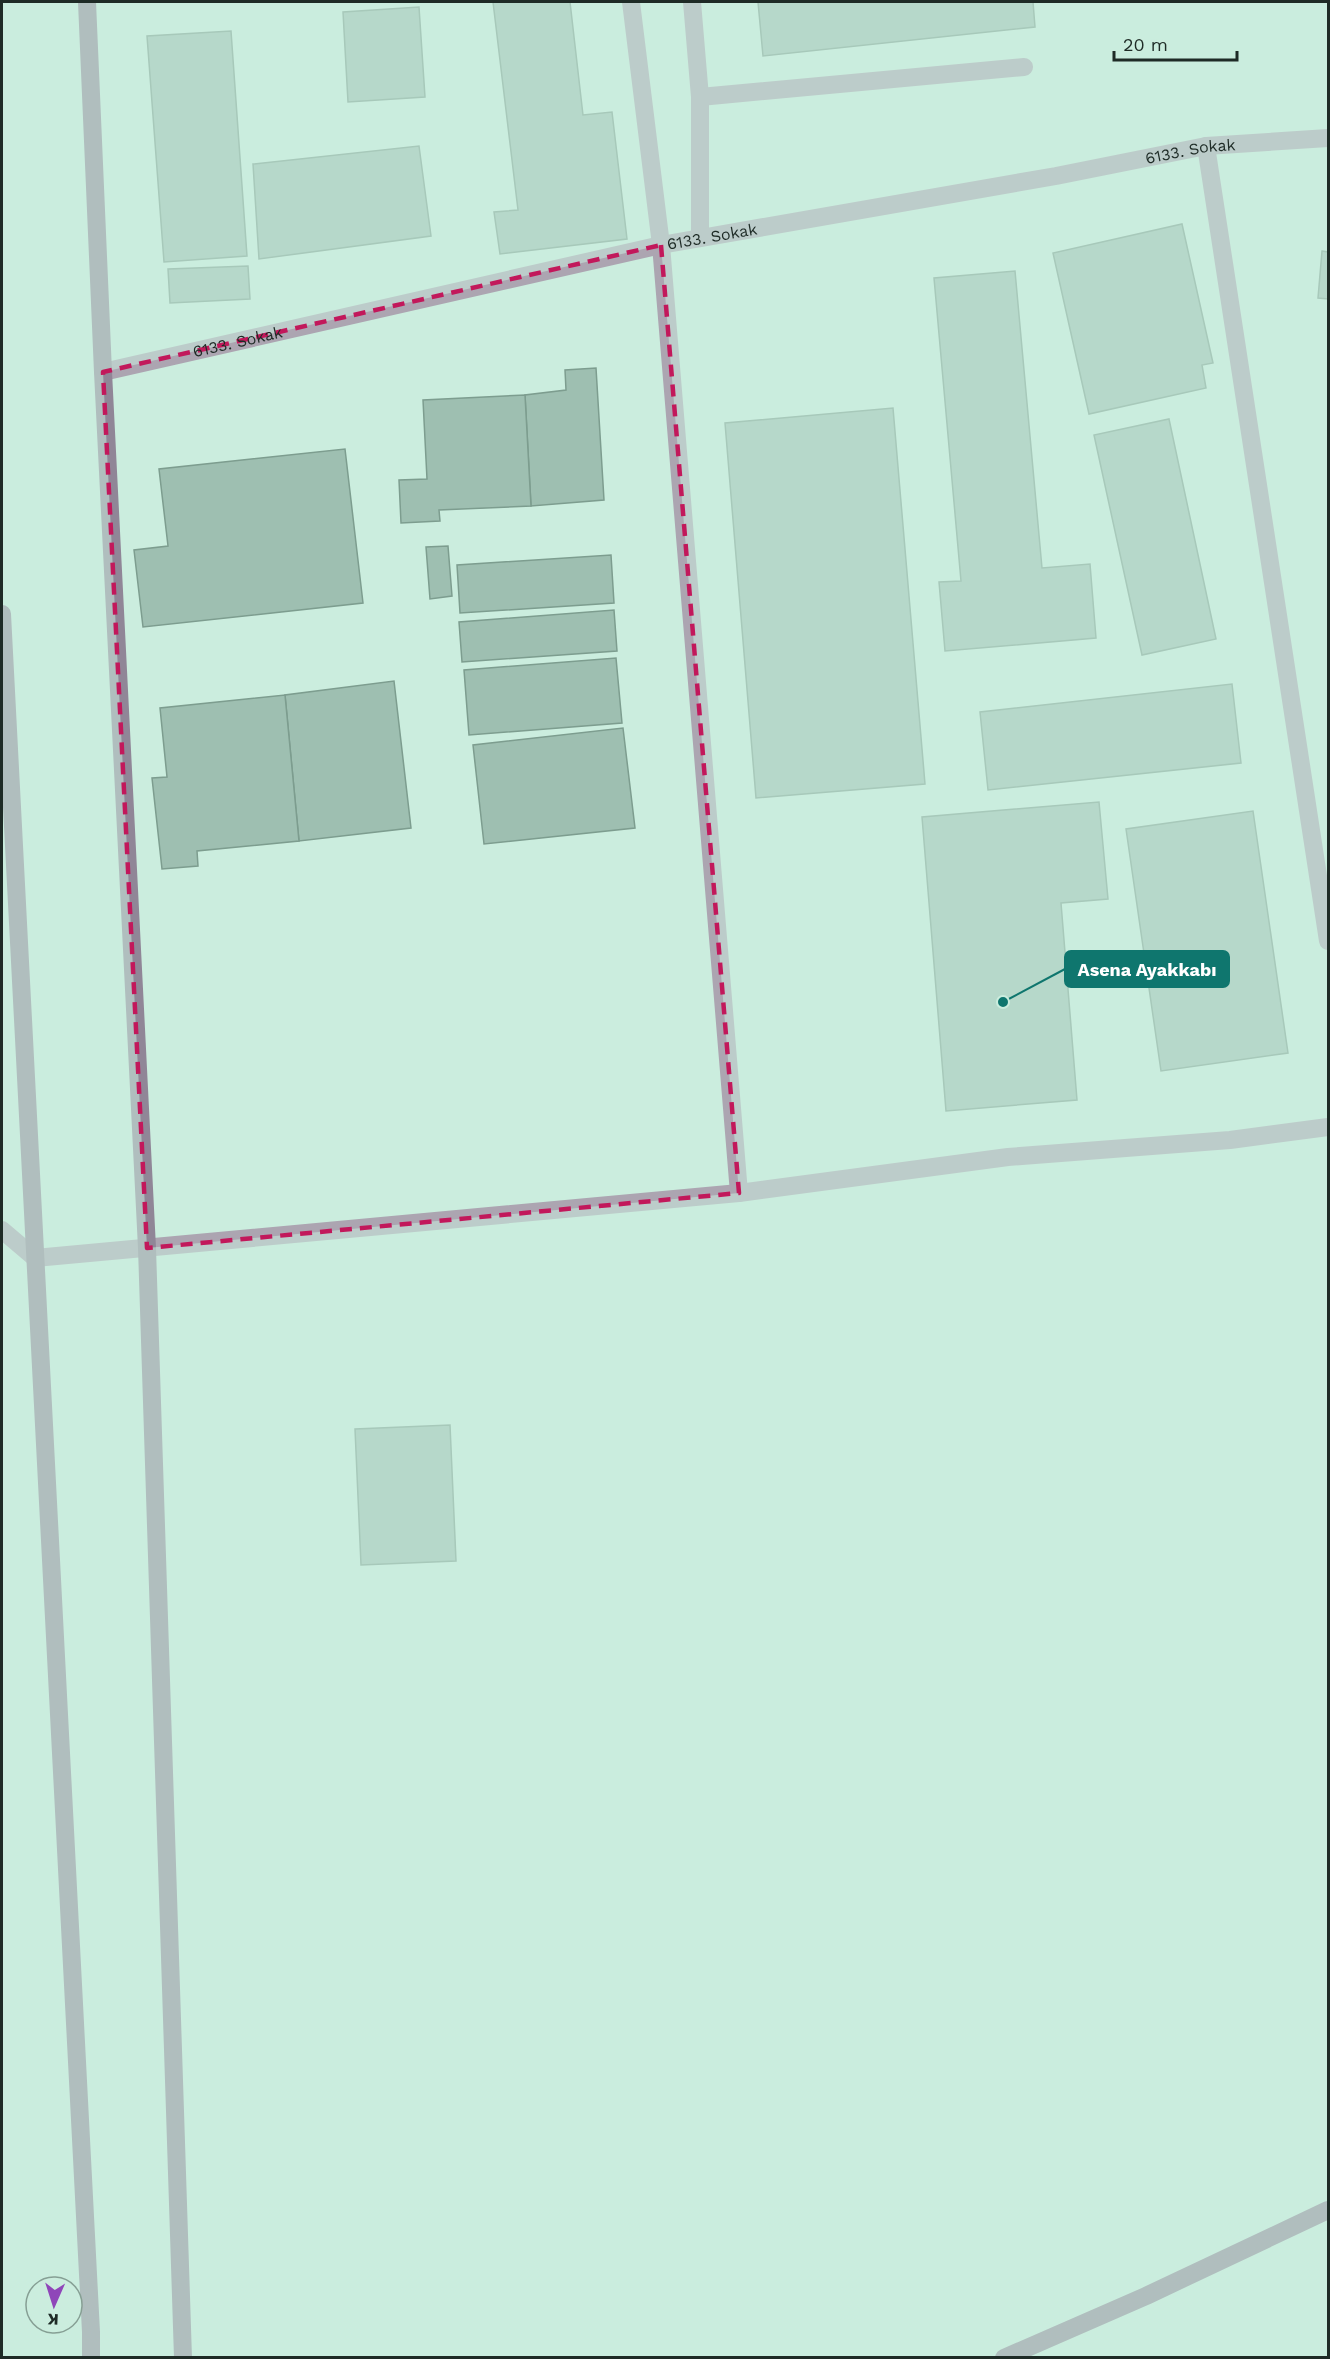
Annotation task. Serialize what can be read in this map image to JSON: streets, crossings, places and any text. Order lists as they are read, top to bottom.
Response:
{
  "streets": {
    "street": ["6133. Sokak"]
  },
  "places": ["Asena Ayakkabı"],
  "scale_bar": "20 m",
  "north": "bottom"
}
